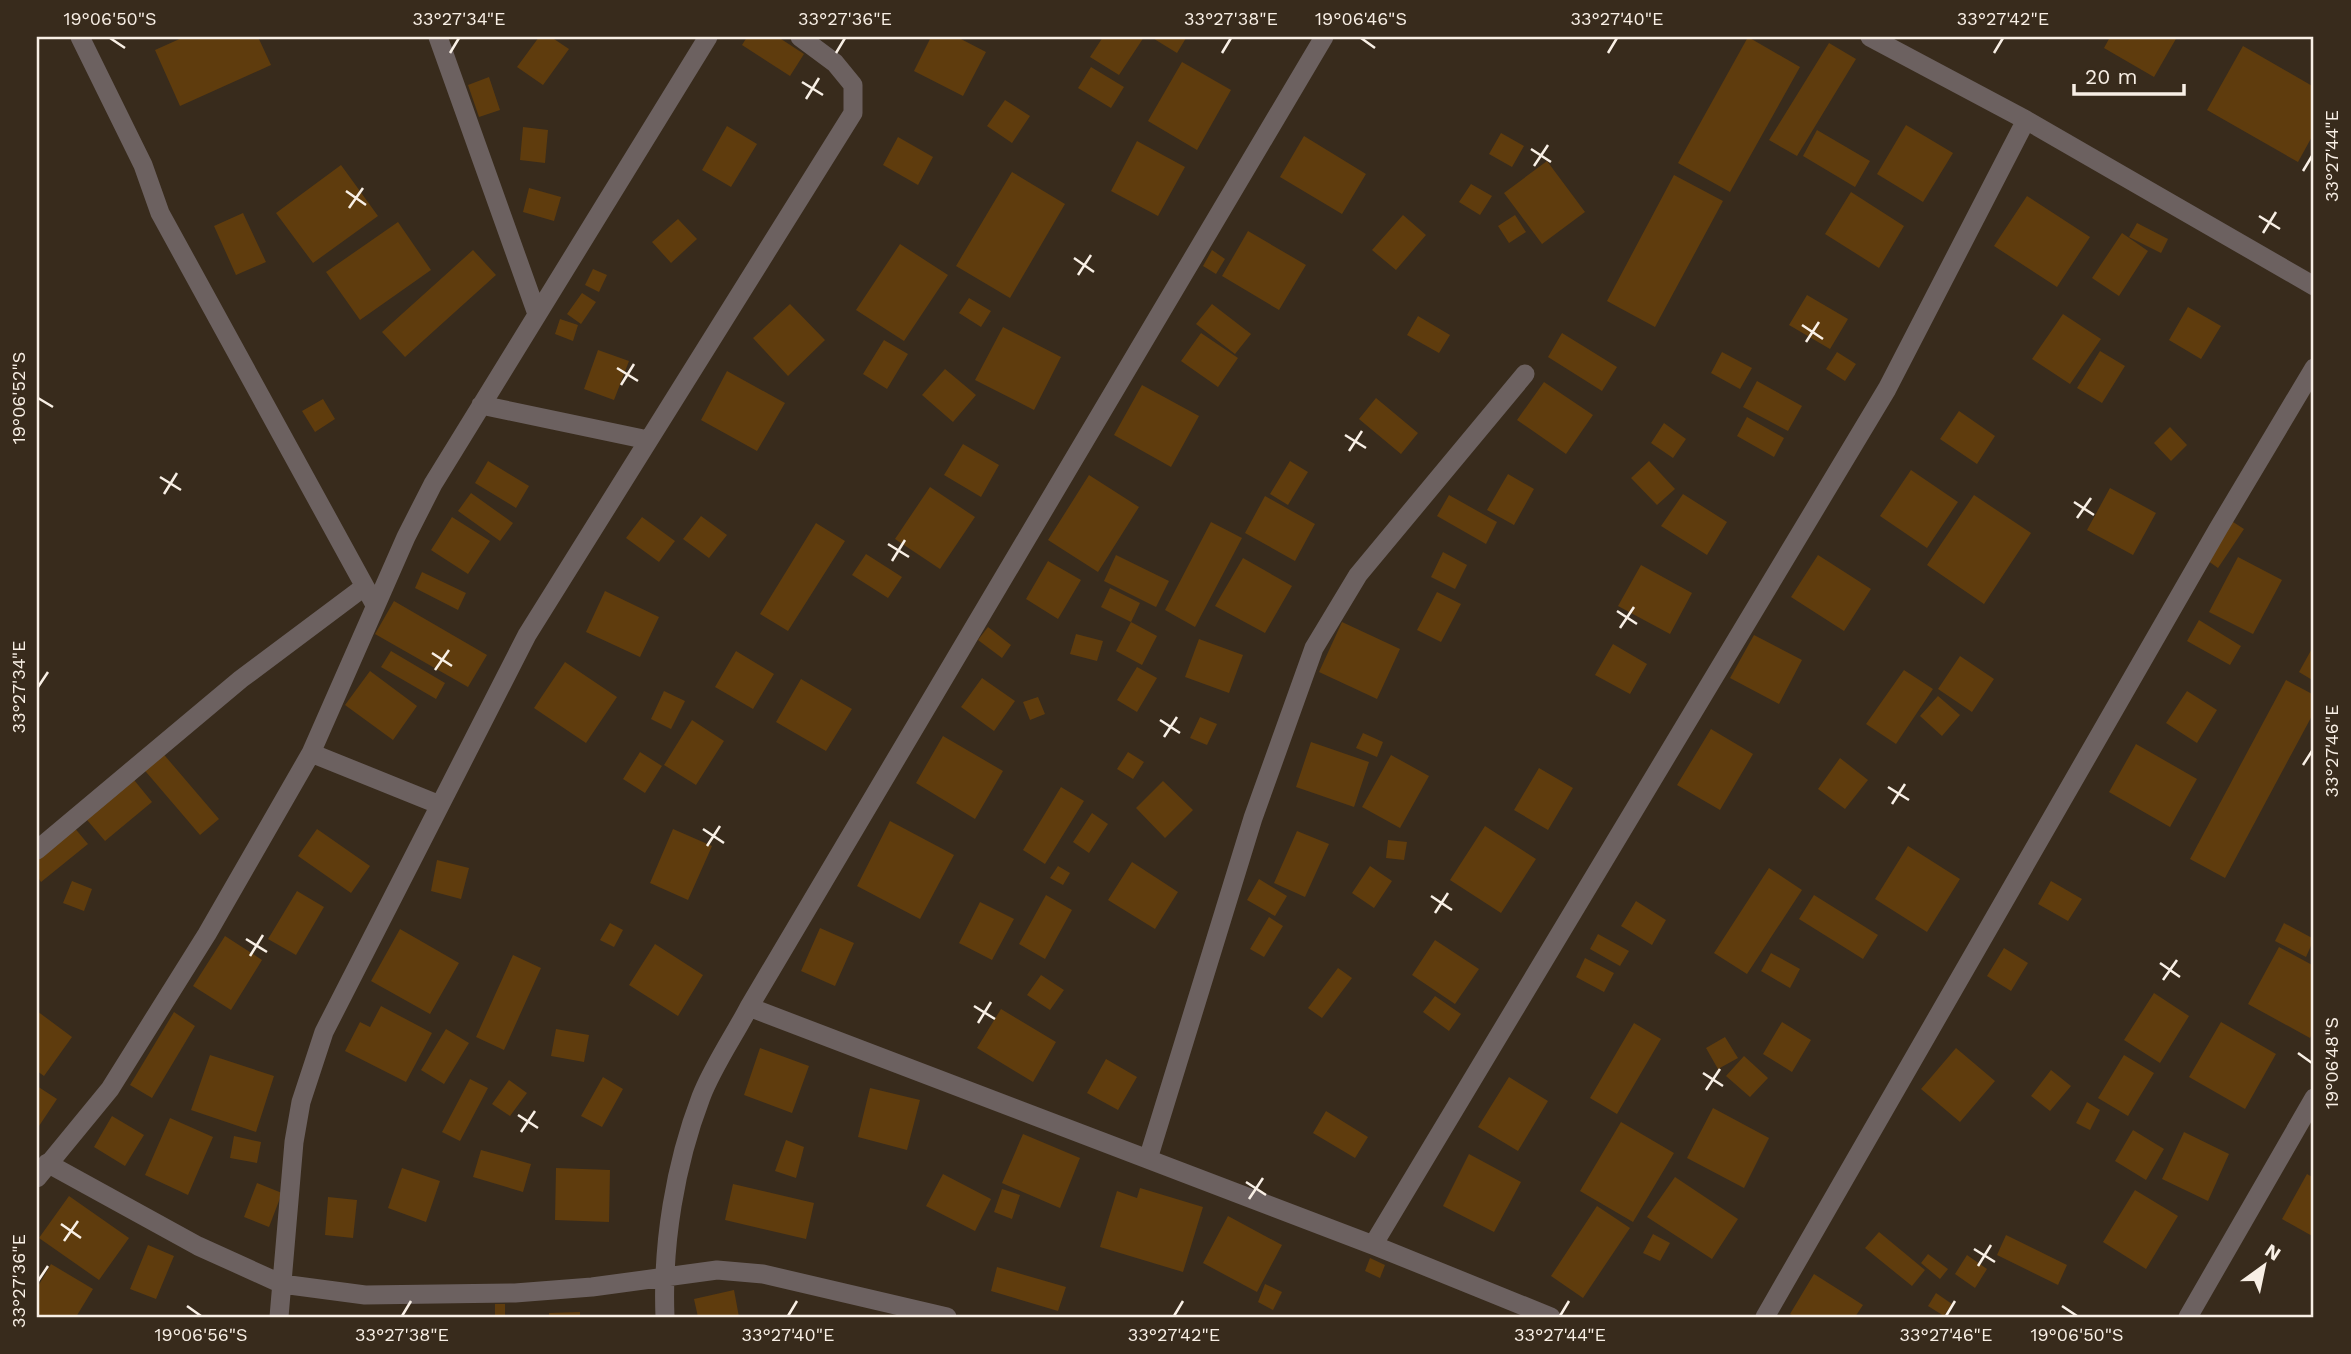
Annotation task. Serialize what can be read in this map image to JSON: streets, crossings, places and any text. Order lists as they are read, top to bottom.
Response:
{
  "scale_bar": "20 m",
  "north": "top right",
  "coordinates": [
    "19°06'50\"S",
    "33°27'34\"E",
    "33°27'36\"E",
    "33°27'38\"E",
    "19°06'46\"S",
    "33°27'40\"E",
    "33°27'42\"E",
    "33°27'44\"E",
    "19°06'52\"S",
    "33°27'46\"E",
    "19°06'48\"S",
    "19°06'56\"S"
  ]
}
